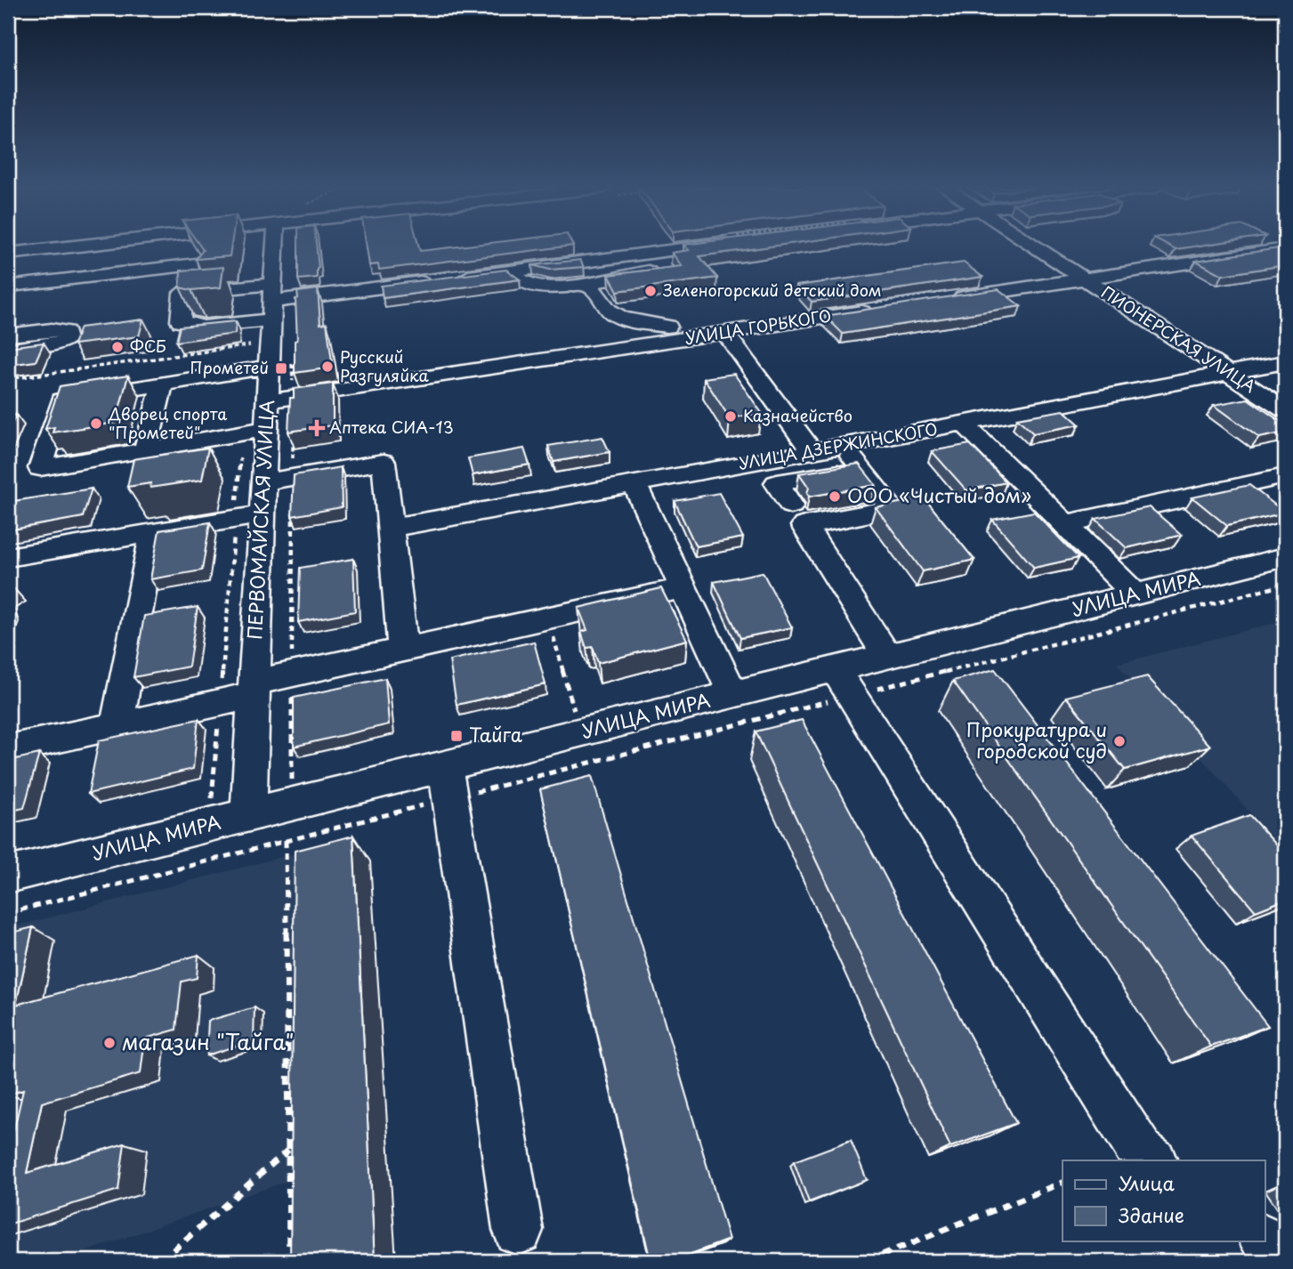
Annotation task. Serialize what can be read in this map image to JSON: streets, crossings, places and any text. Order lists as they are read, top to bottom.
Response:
{
  "streets": {
    "street": [
      "УЛИЦА ГОРЬКОГО",
      "ПИОНЕРСКАЯ УЛИЦА",
      "УЛИЦА ДЗЕРЖИНСКОГО",
      "ПЕРВОМАЙСКАЯ УЛИЦА",
      "УЛИЦА МИРА"
    ]
  },
  "crossings": [
    ["УЛИЦА ГОРЬКОГО", "ПЕРВОМАЙСКАЯ УЛИЦА"],
    ["ПИОНЕРСКАЯ УЛИЦА", "УЛИЦА ДЗЕРЖИНСКОГО"],
    ["ПЕРВОМАЙСКАЯ УЛИЦА", "УЛИЦА МИРА"]
  ],
  "places": {
    "other": [
      "Зеленогорский детский дом",
      "ФСБ",
      "Русский Разгуляйка",
      "Казначейство",
      "Дворец спорта \"Прометей\"",
      "ООО «Чистый дом»",
      "Прокуратура и городской суд",
      "магазин \"Тайга\""
    ],
    "transit": ["Прометей", "Тайга"],
    "health": ["Аптека СИА-13"]
  },
  "legend": ["Улица", "Здание"]
}
